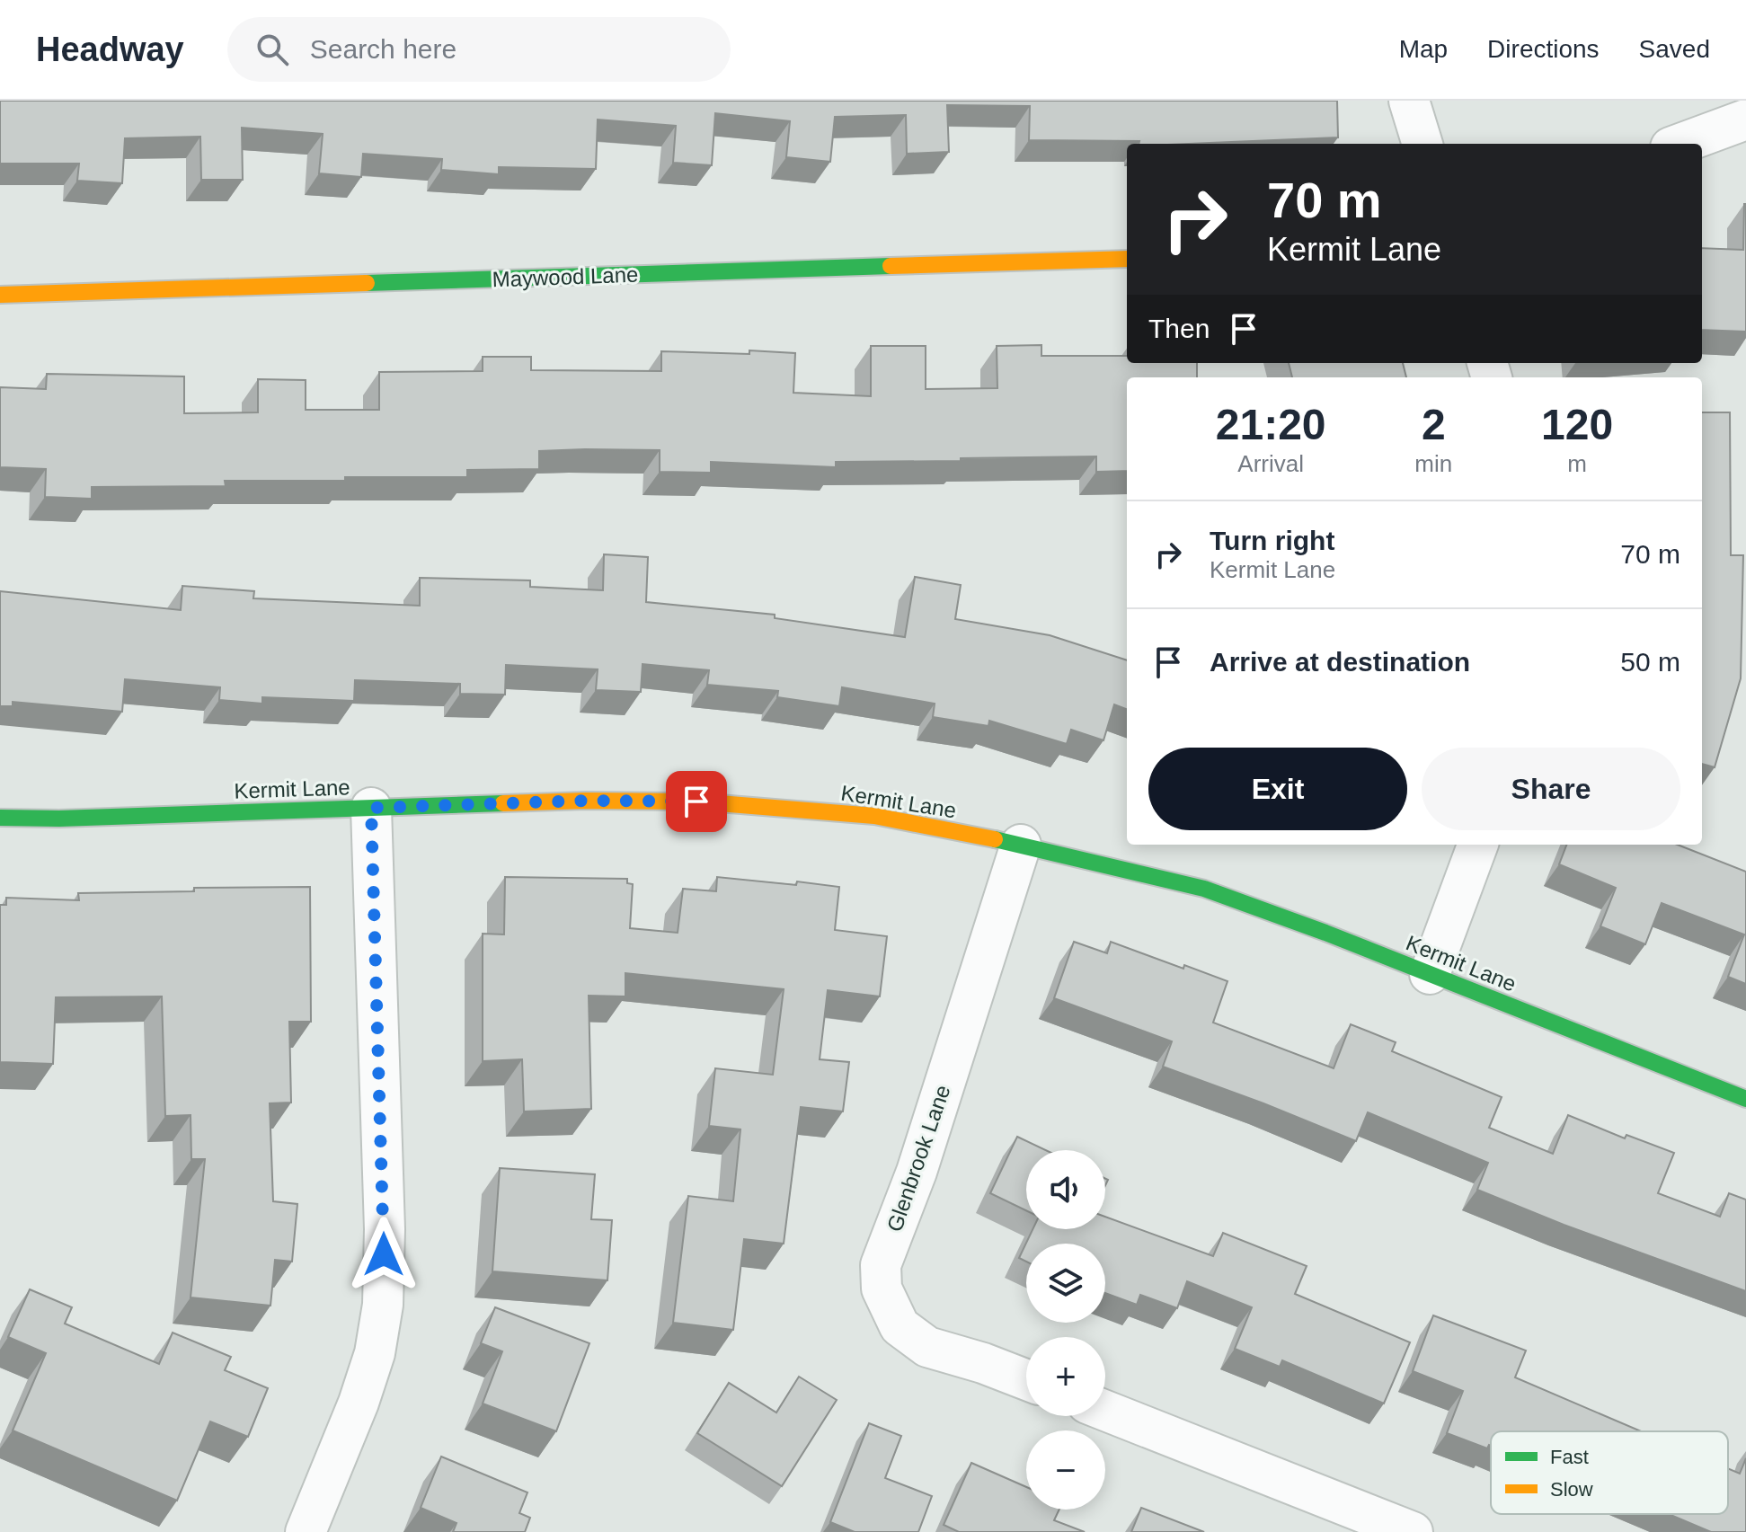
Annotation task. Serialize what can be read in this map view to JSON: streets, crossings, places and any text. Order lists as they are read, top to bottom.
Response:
{
  "streets": {
    "street": ["Maywood Lane", "Kermit Lane", "Glenbrook Lane"]
  },
  "crossings": [
    ["Kermit Lane", "Glenbrook Lane"]
  ],
  "legend": ["Fast", "Slow"],
  "page": {
    "header": "Headway",
    "search": "Search here",
    "nav": ["Map", "Directions", "Saved"],
    "turn": ["70 m", "Kermit Lane"],
    "then": "Then",
    "eta": [
      "21:20",
      "Arrival",
      "2",
      "min",
      "120",
      "m"
    ],
    "list": [
      {
        "name": "Turn right",
        "note": "Kermit Lane",
        "value": "70 m"
      },
      {
        "name": "Arrive at destination",
        "value": "50 m"
      }
    ],
    "buttons": ["Exit", "Share"],
    "map_buttons": ["+", "−"]
  }
}
